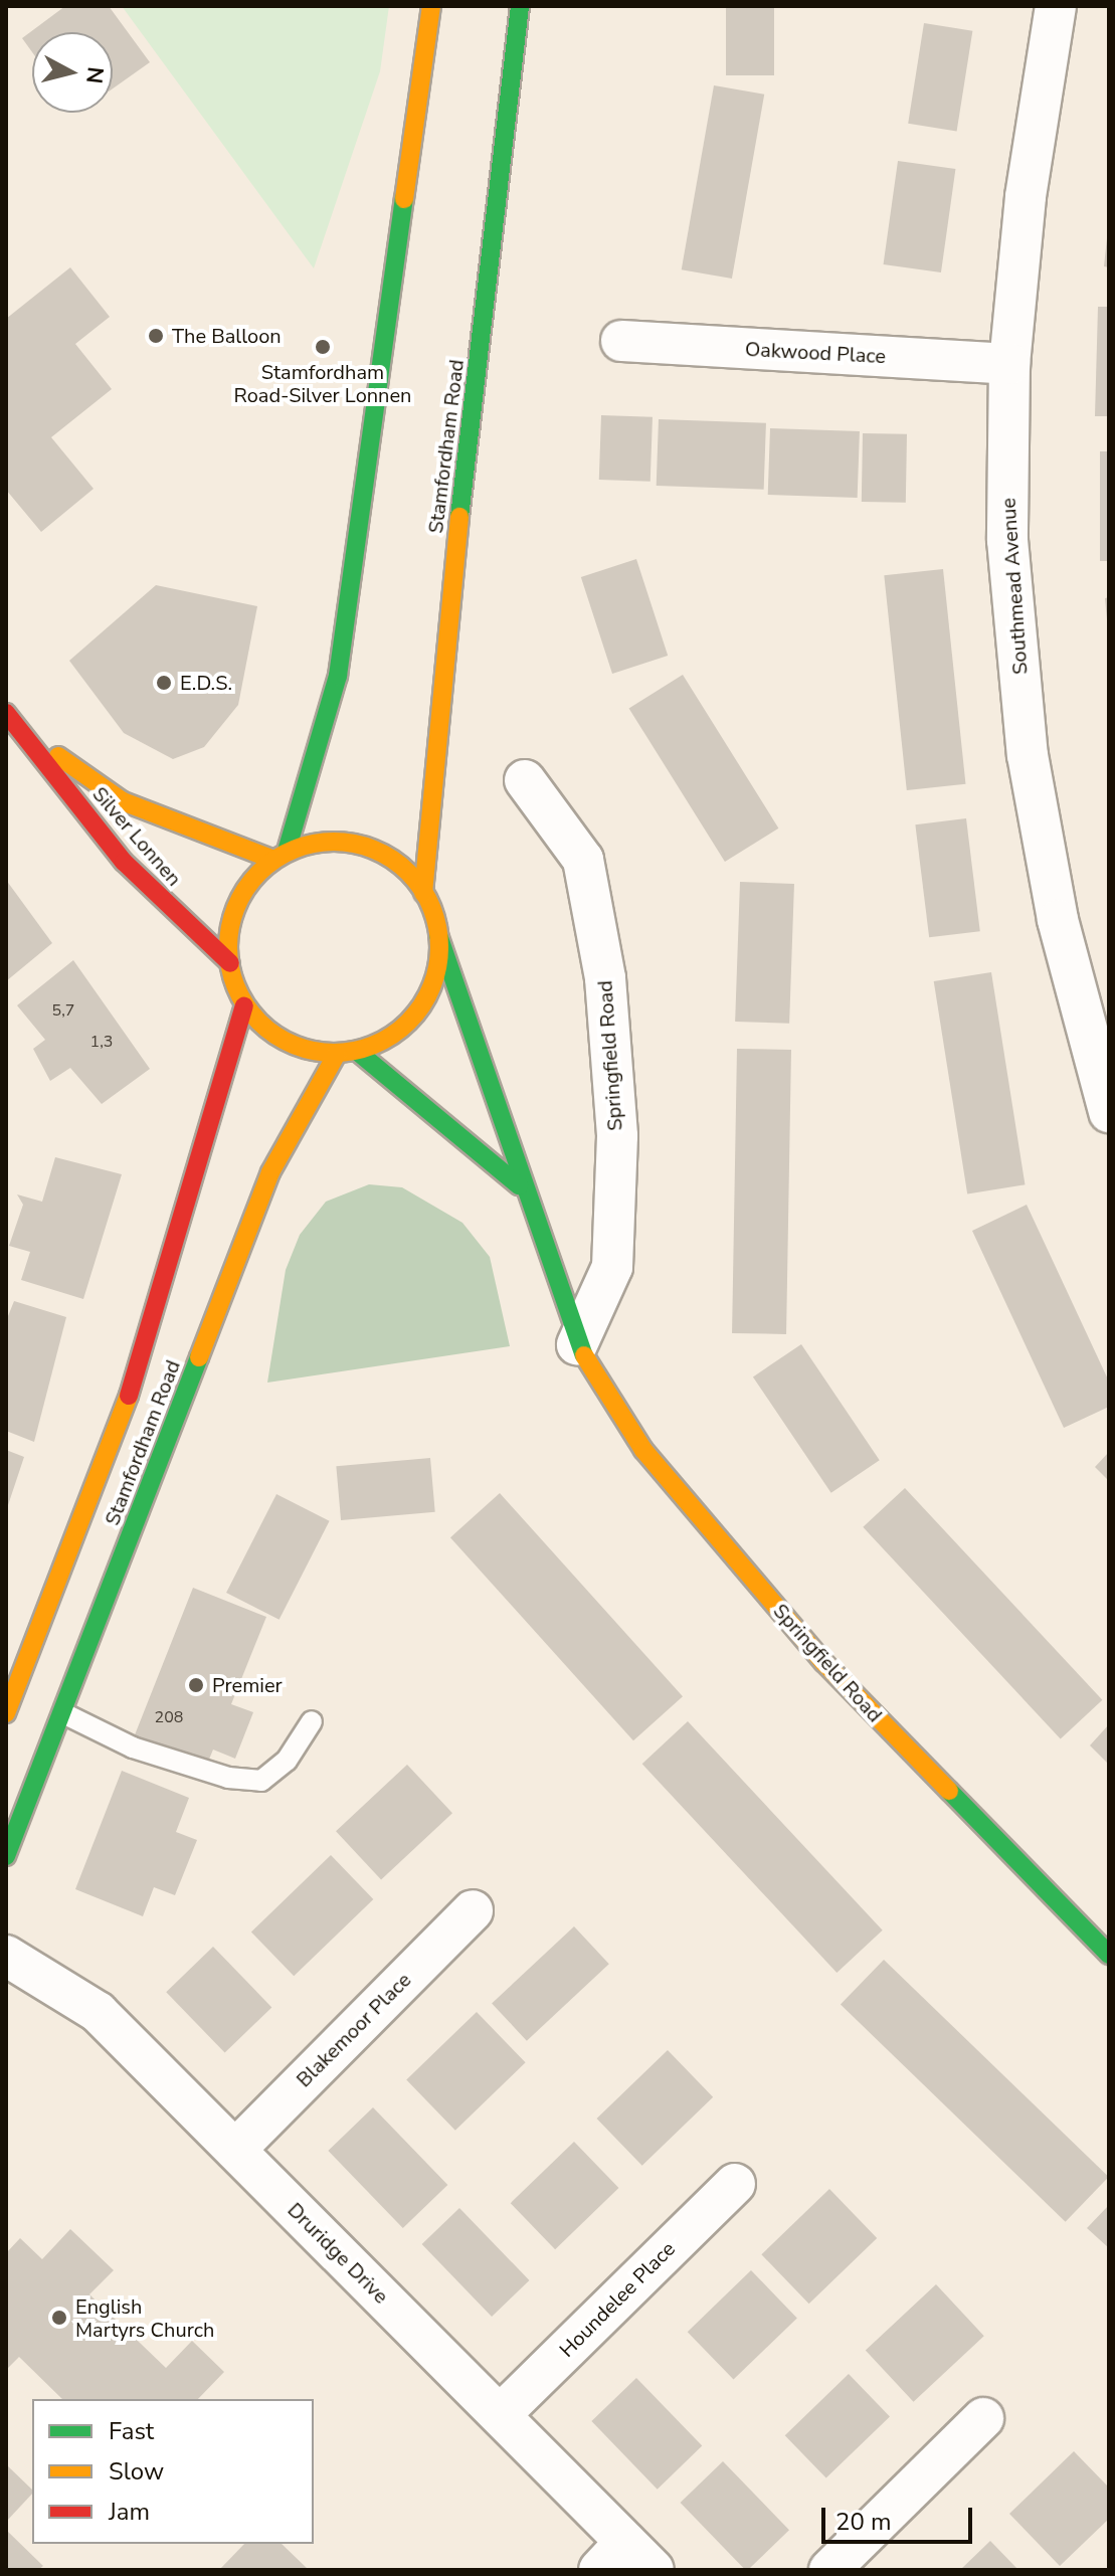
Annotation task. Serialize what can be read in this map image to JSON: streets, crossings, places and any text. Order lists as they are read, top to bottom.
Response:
{
  "streets": {
    "main road": ["Stamfordham Road", "Silver Lonnen", "Springfield Road"],
    "street": [
      "Oakwood Place",
      "Southmead Avenue",
      "Blakemoor Place",
      "Druridge Drive",
      "Houndelee Place"
    ]
  },
  "crossings": [
    ["Oakwood Place", "Southmead Avenue"],
    ["Stamfordham Road", "Silver Lonnen"],
    ["Stamfordham Road", "Springfield Road"],
    ["Silver Lonnen", "Springfield Road"],
    ["Blakemoor Place", "Druridge Drive"],
    ["Druridge Drive", "Houndelee Place"]
  ],
  "places": [
    "The Balloon",
    "Stamfordham Road-Silver Lonnen",
    "E.D.S.",
    "Premier",
    "English Martyrs Church"
  ],
  "house_numbers": ["5,7", "1,3", "208"],
  "legend": ["Fast", "Slow", "Jam"],
  "scale_bar": "20 m",
  "north": "right"
}
